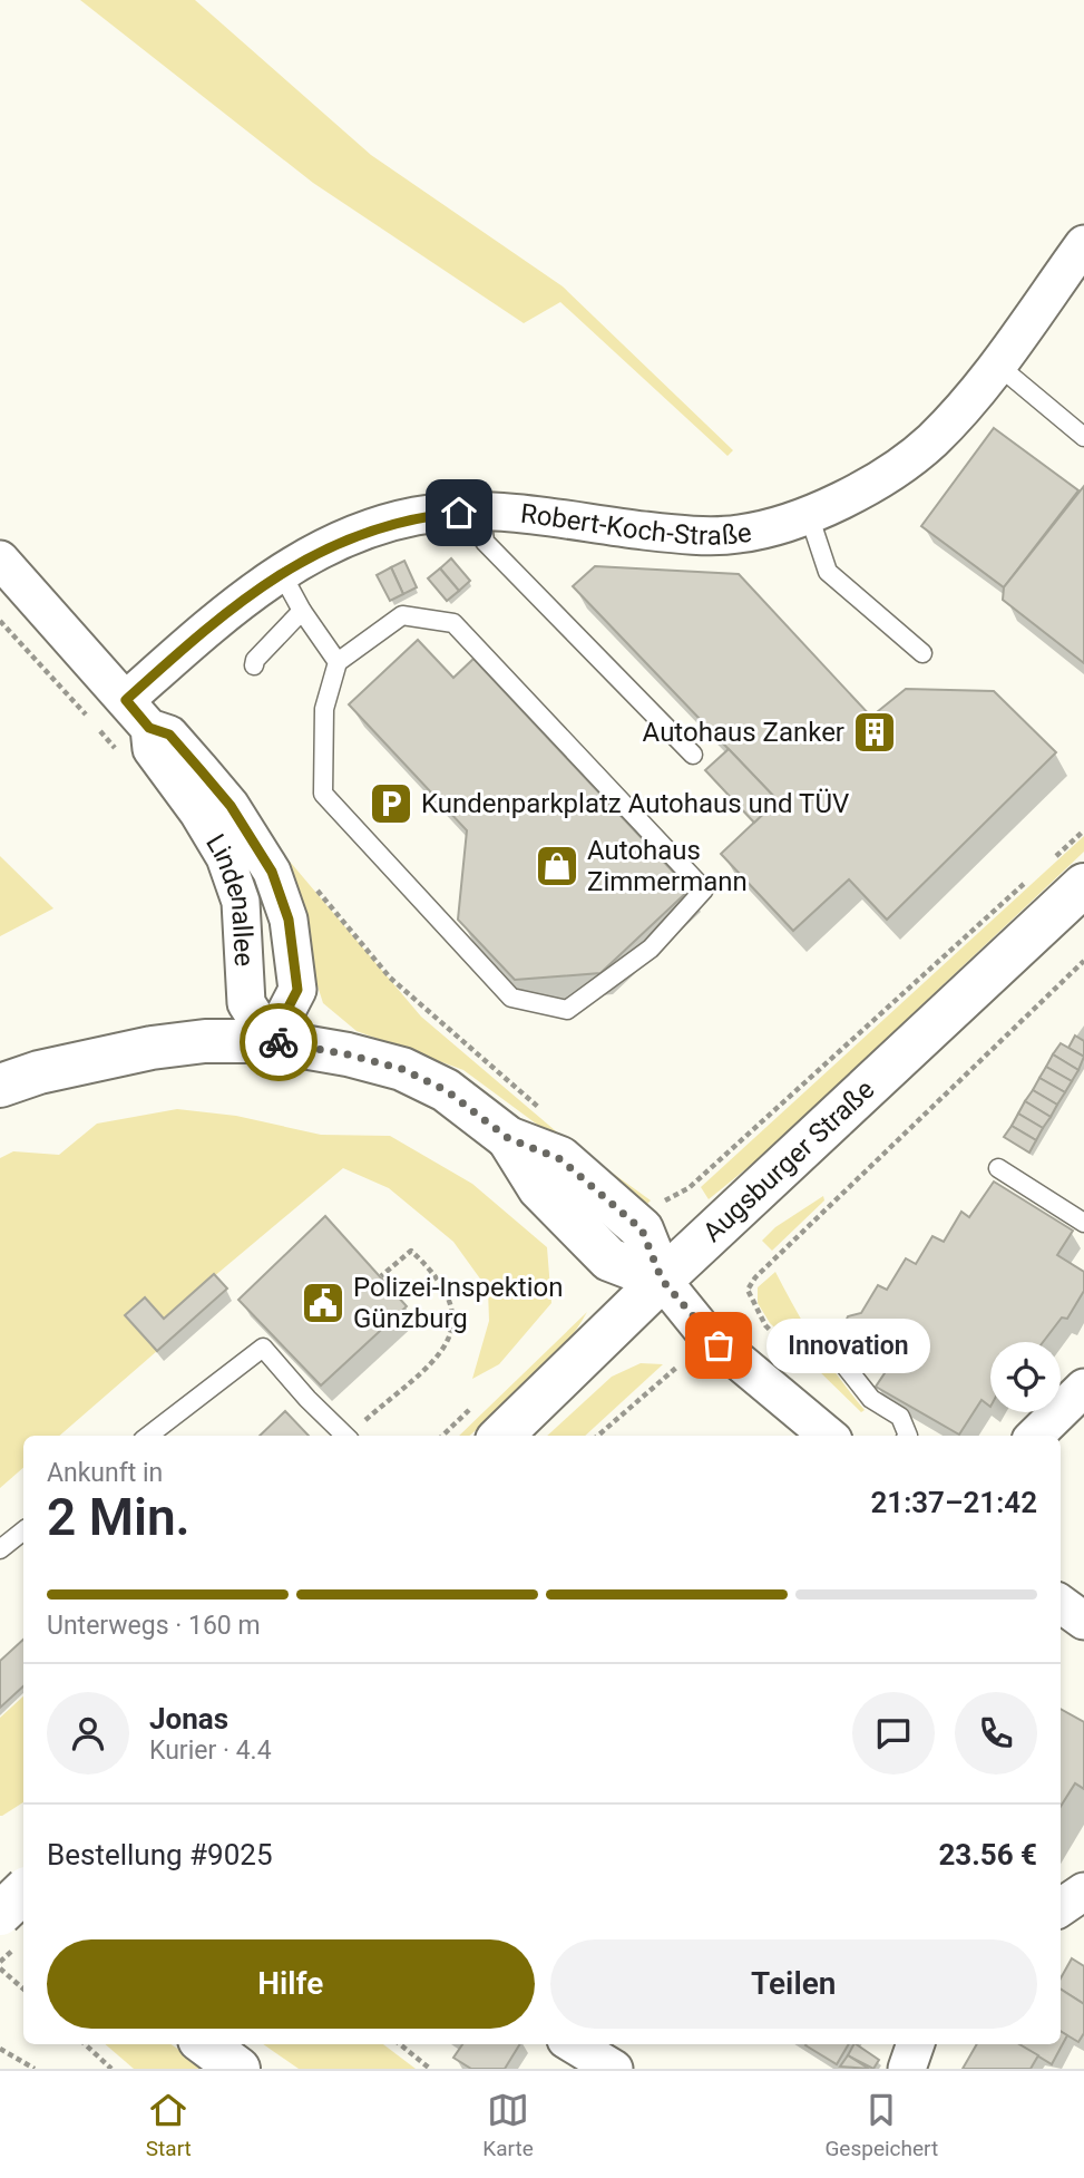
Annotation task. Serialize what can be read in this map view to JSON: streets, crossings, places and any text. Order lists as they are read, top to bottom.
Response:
{
  "streets": {
    "main road": ["Augsburger Straße"],
    "street": ["Robert-Koch-Straße", "Lindenallee"]
  },
  "crossings": [
    ["Robert-Koch-Straße", "Lindenallee"]
  ],
  "places": {
    "building": ["Autohaus Zanker"],
    "parking": ["Kundenparkplatz Autohaus und TÜV"],
    "shop": ["Autohaus Zimmermann"],
    "public building": ["Polizei-Inspektion Günzburg"],
    "other": ["Innovation"]
  },
  "page": {
    "bubble": "Innovation",
    "heading": ["2 Min.", "Ankunft in", "21:37–21:42"],
    "panel": [
      "Jonas",
      "Kurier · 4.4",
      "Bestellung #9025",
      "23.56 €"
    ],
    "bar": "Unterwegs · 160 m",
    "buttons": ["Hilfe", "Teilen"],
    "tabs": ["Start", "Karte", "Gespeichert"]
  }
}
